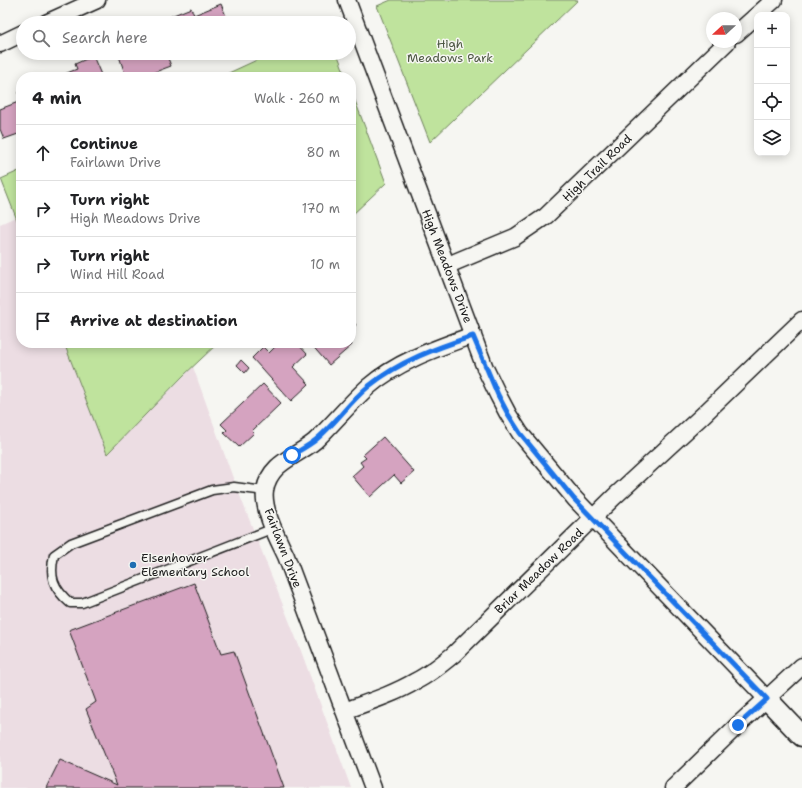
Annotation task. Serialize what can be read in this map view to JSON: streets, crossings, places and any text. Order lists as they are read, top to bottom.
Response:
{
  "streets": {
    "street": [
      "High Trail Road",
      "High Meadows Drive",
      "Fairlawn Drive",
      "Briar Meadow Road"
    ]
  },
  "crossings": [
    ["High Trail Road", "High Meadows Drive"],
    ["High Meadows Drive", "Fairlawn Drive"],
    ["High Meadows Drive", "Briar Meadow Road"],
    ["Fairlawn Drive", "Briar Meadow Road"]
  ],
  "parks": ["High Meadows Park"],
  "places": ["Eisenhower Elementary School"],
  "north": "left",
  "page": {
    "map_buttons": ["+", "−"],
    "search": "Search here",
    "heading": ["4 min", "Walk · 260 m"],
    "list": [
      ["Continue", "Fairlawn Drive", "80 m"],
      ["Turn right", "High Meadows Drive", "170 m"],
      ["Turn right", "Wind Hill Road", "10 m"],
      "Arrive at destination"
    ]
  }
}
